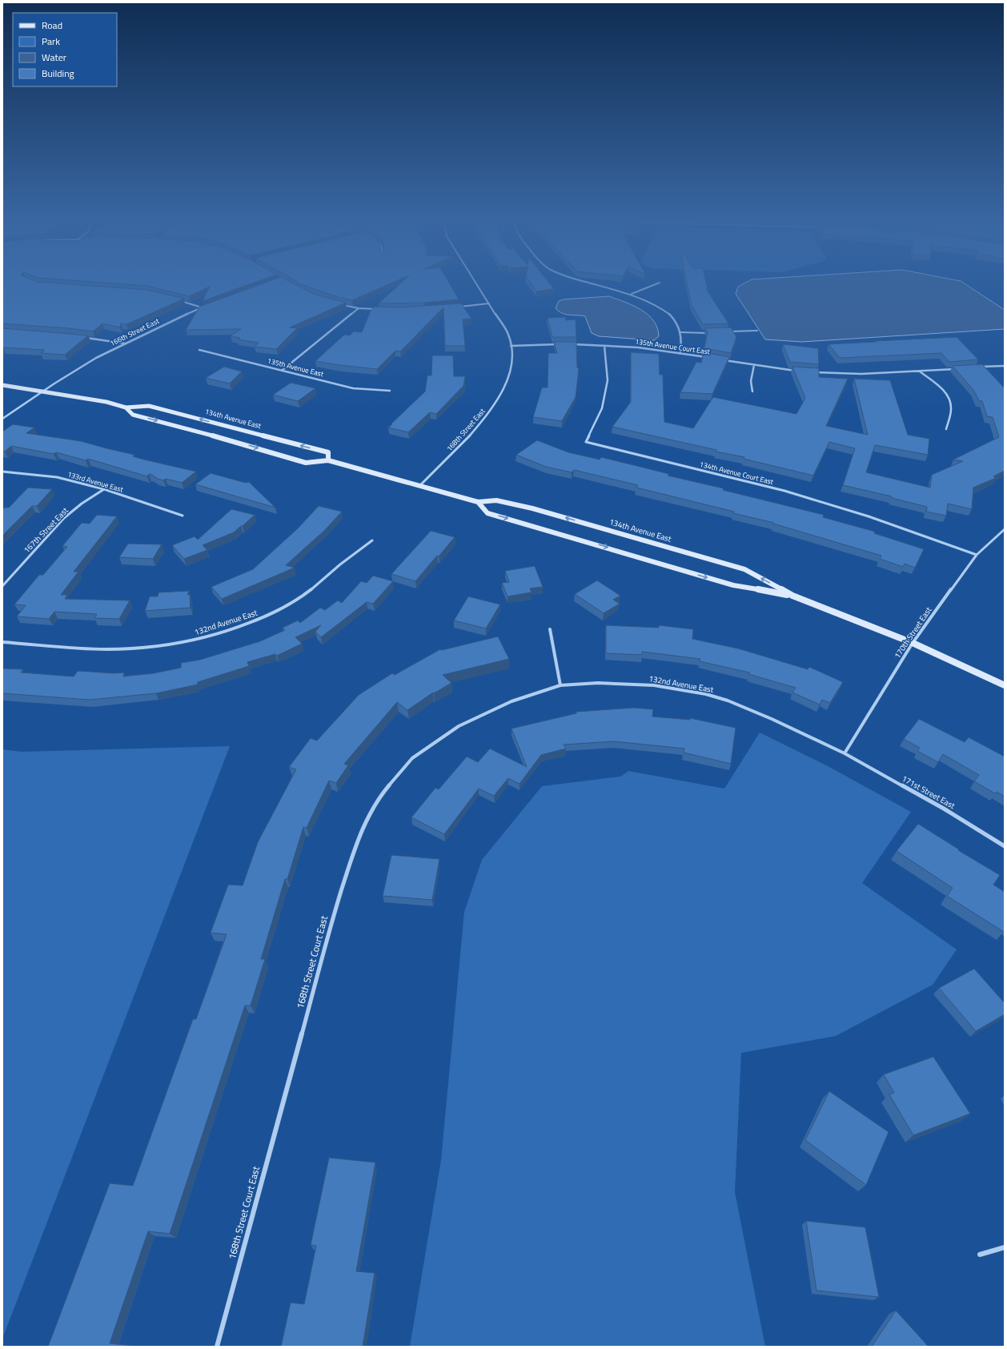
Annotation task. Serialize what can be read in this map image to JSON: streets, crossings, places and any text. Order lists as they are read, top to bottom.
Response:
{
  "streets": {
    "street": [
      "166th Street East",
      "135th Avenue Court East",
      "135th Avenue East",
      "134th Avenue East",
      "168th Street East",
      "134th Avenue Court East",
      "133rd Avenue East",
      "167th Street East",
      "132nd Avenue East",
      "170th Street East",
      "171st Street East",
      "168th Street Court East"
    ]
  },
  "crossings": [
    ["166th Street East", "134th Avenue East"],
    ["135th Avenue Court East", "134th Avenue Court East"],
    ["134th Avenue East", "168th Street East"],
    ["134th Avenue East", "170th Street East"],
    ["134th Avenue Court East", "170th Street East"],
    ["133rd Avenue East", "167th Street East"],
    ["132nd Avenue East", "170th Street East"],
    ["132nd Avenue East", "171st Street East"],
    ["132nd Avenue East", "168th Street Court East"],
    ["170th Street East", "171st Street East"]
  ],
  "legend": [
    "Road",
    "Park",
    "Water",
    "Building"
  ]
}
